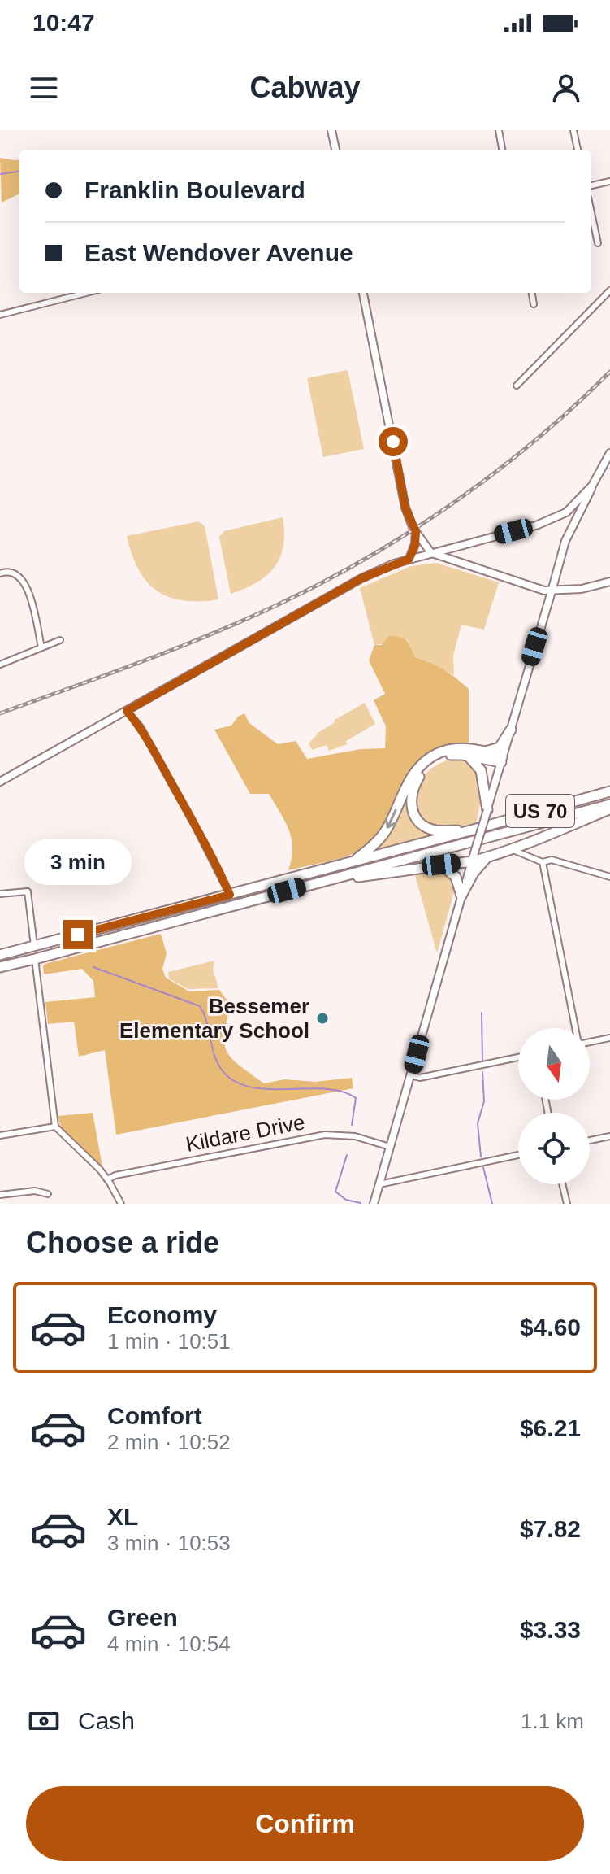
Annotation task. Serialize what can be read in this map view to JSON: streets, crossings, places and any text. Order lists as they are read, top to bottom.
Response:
{
  "streets": {
    "highway": ["US 70"],
    "street": ["Kildare Drive"]
  },
  "places": ["Bessemer Elementary School"],
  "north": "bottom",
  "page": {
    "status": "10:47",
    "header": "Cabway",
    "banner": ["Franklin Boulevard", "East Wendover Avenue"],
    "bubble": "3 min",
    "heading": "Choose a ride",
    "list": [
      {
        "name": "Economy",
        "note": "1 min · 10:51",
        "value": "$4.60"
      },
      {
        "name": "Comfort",
        "note": "2 min · 10:52",
        "value": "$6.21"
      },
      {
        "name": "XL",
        "note": "3 min · 10:53",
        "value": "$7.82"
      },
      {
        "name": "Green",
        "note": "4 min · 10:54",
        "value": "$3.33"
      }
    ],
    "pay": ["Cash", "1.1 km"],
    "buttons": "Confirm"
  }
}
